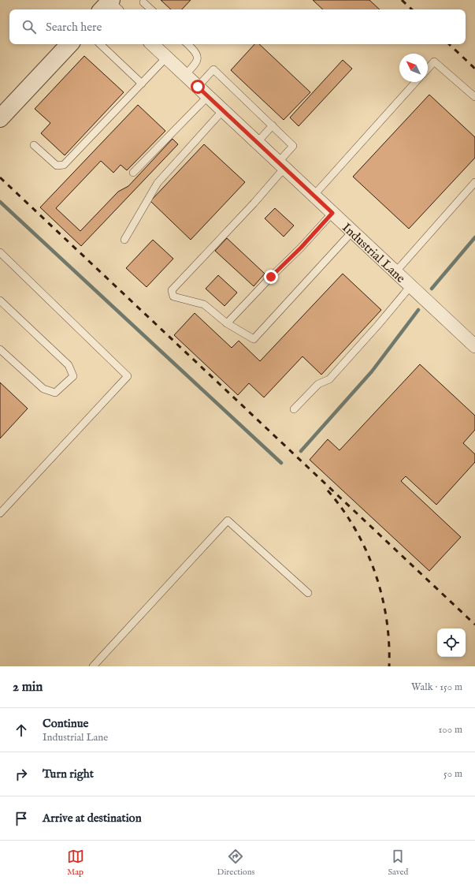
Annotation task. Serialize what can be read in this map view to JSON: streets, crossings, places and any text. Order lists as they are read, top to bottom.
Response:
{
  "streets": {
    "street": ["Industrial Lane"]
  },
  "north": "top left",
  "page": {
    "search": "Search here",
    "heading": ["2 min", "Walk · 150 m"],
    "list": [
      ["Continue", "Industrial Lane", "100 m"],
      ["Turn right", "50 m"],
      "Arrive at destination"
    ],
    "nav": ["Map", "Directions", "Saved"]
  }
}
